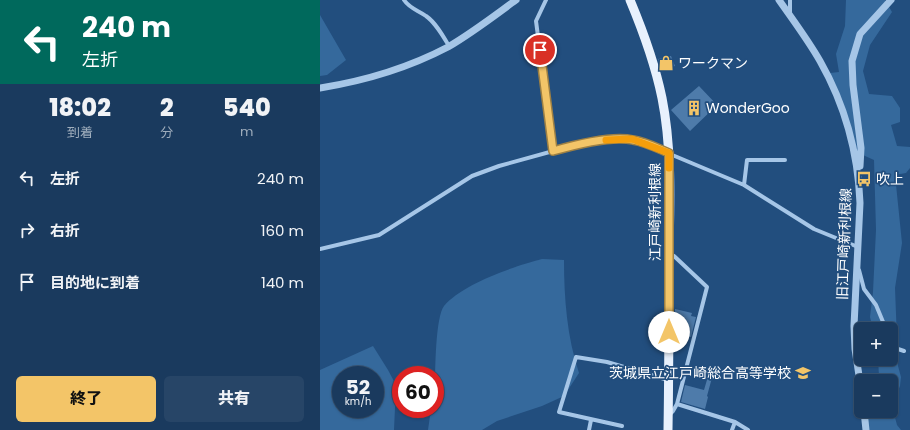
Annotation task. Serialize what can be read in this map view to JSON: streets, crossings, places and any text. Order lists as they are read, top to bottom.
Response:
{
  "streets": {
    "main road": ["江戸崎新利根線"],
    "street": ["旧江戸崎新利根線"]
  },
  "places": {
    "shop": ["ワークマン"],
    "building": ["WonderGoo"],
    "bus stop": ["吹上"],
    "school or university": ["茨城県立江戸崎総合高等学校"]
  },
  "page": {
    "turn": ["240 m", "左折"],
    "eta": [
      "18:02",
      "到着",
      "2",
      "分",
      "540",
      "m"
    ],
    "list": [
      {
        "name": "左折",
        "value": "240 m"
      },
      {
        "name": "右折",
        "value": "160 m"
      },
      {
        "name": "目的地に到着",
        "value": "140 m"
      }
    ],
    "map_buttons": ["+", "−"],
    "speed": "52 km/h",
    "limit": "60",
    "buttons": ["終了", "共有"]
  }
}
